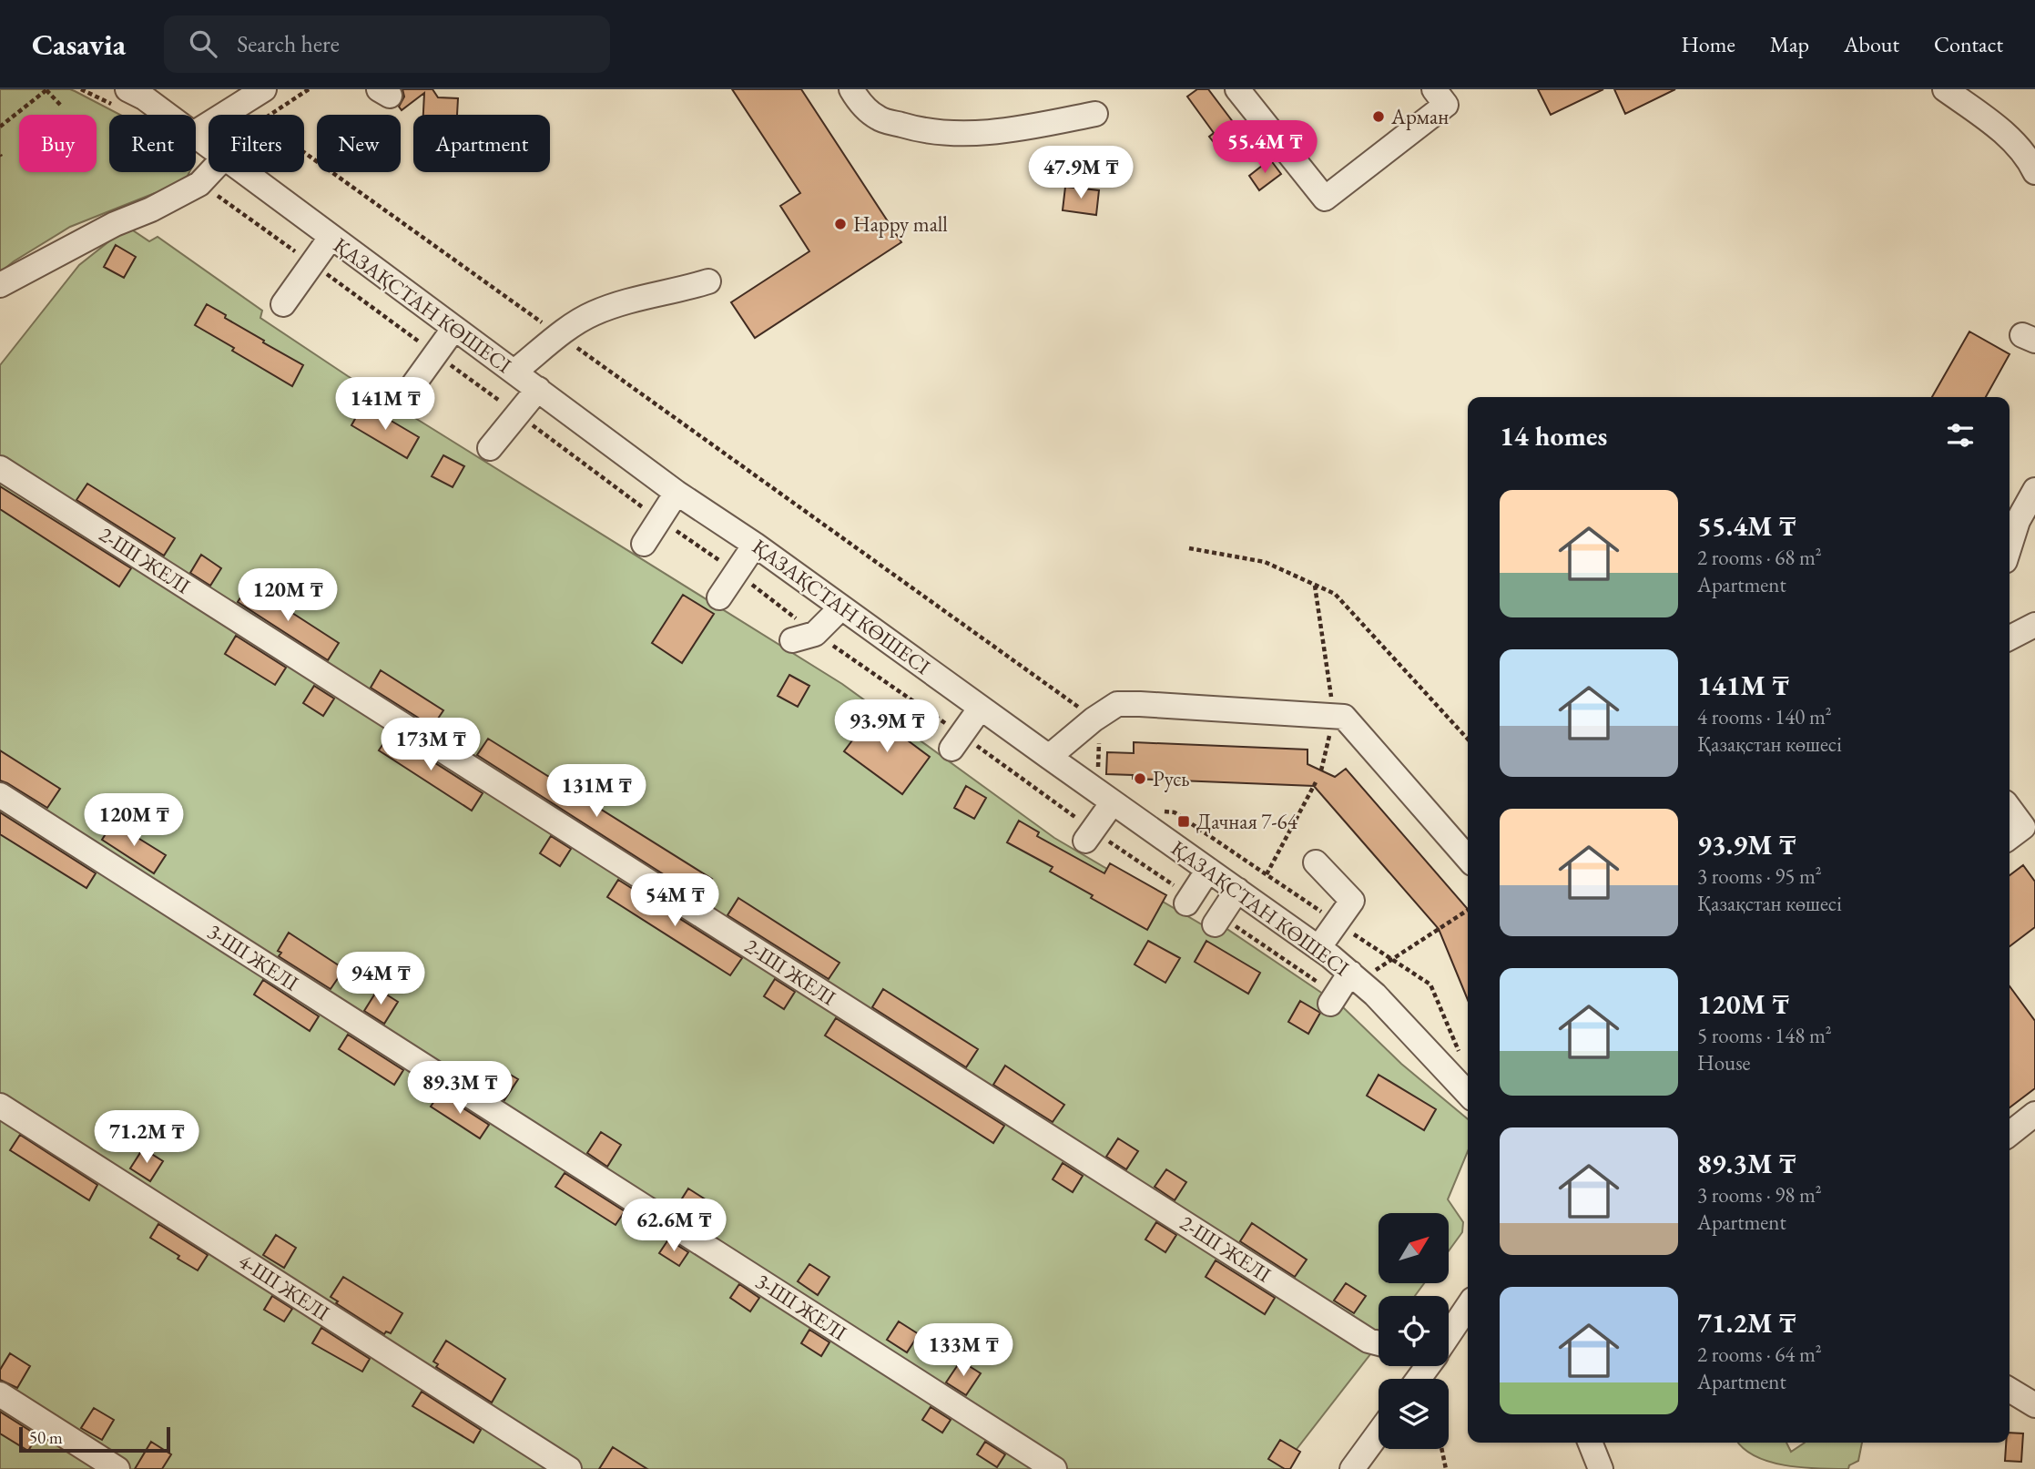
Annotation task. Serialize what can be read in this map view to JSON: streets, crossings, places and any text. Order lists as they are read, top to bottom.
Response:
{
  "streets": {
    "street": [
      "ҚАЗАҚСТАН КӨШЕСІ",
      "2-ШІ ЖЕЛІ",
      "3-ШІ ЖЕЛІ",
      "4-ШІ ЖЕЛІ"
    ]
  },
  "places": {
    "other": ["Арман", "Happy mall", "Русь"],
    "transit": ["Дачная 7-64"]
  },
  "scale_bar": "50 m",
  "north": "top right",
  "page": {
    "header": "Casavia",
    "search": "Search here",
    "nav": [
      "Home",
      "Map",
      "About",
      "Contact"
    ],
    "chip": [
      "Buy",
      "Rent",
      "Filters",
      "New",
      "Apartment"
    ],
    "price": [
      "55.4M ₸",
      "47.9M ₸",
      "141M ₸",
      "120M ₸",
      "93.9M ₸",
      "173M ₸",
      "131M ₸",
      "120M ₸",
      "54M ₸",
      "94M ₸",
      "89.3M ₸",
      "71.2M ₸",
      "62.6M ₸",
      "133M ₸"
    ],
    "heading": "14 homes",
    "list": [
      {
        "name": "55.4M ₸",
        "note": "2 rooms · 68 m² · Apartment"
      },
      {
        "name": "141M ₸",
        "note": "4 rooms · 140 m² · Қазақстан көшесі"
      },
      {
        "name": "93.9M ₸",
        "note": "3 rooms · 95 m² · Қазақстан көшесі"
      },
      {
        "name": "120M ₸",
        "note": "5 rooms · 148 m² · House"
      },
      {
        "name": "89.3M ₸",
        "note": "3 rooms · 98 m² · Apartment"
      },
      {
        "name": "71.2M ₸",
        "note": "2 rooms · 64 m² · Apartment"
      }
    ],
    "scale": "50 m"
  }
}
